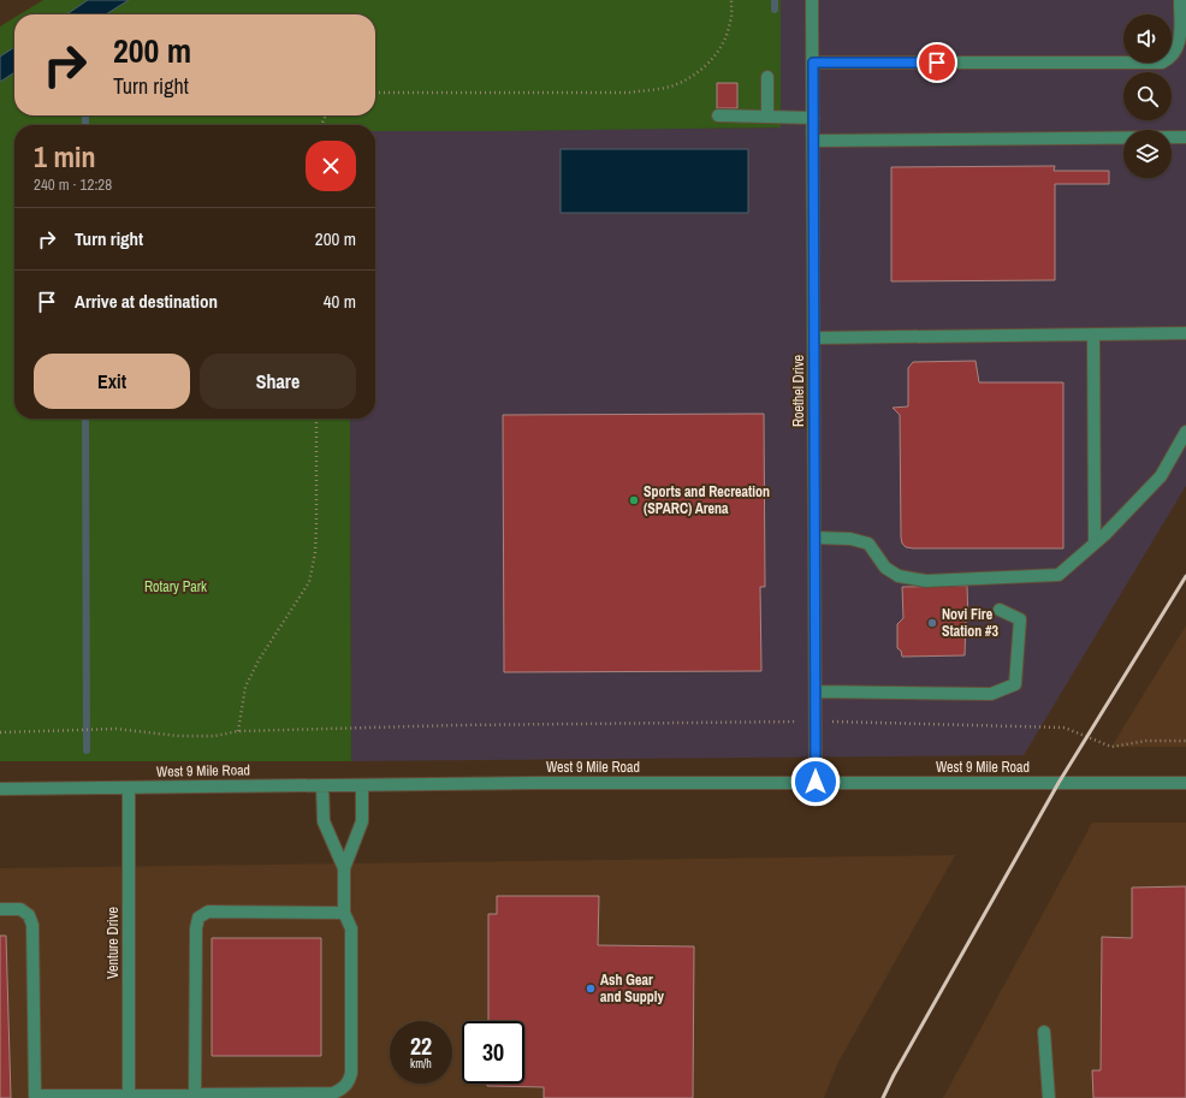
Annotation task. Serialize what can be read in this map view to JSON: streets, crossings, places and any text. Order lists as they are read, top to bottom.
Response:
{
  "streets": {
    "street": ["Roethel Drive", "West 9 Mile Road", "Venture Drive"]
  },
  "crossings": [
    ["Roethel Drive", "West 9 Mile Road"],
    ["West 9 Mile Road", "Venture Drive"]
  ],
  "parks": ["Rotary Park"],
  "places": ["Sports and Recreation (SPARC) Arena", "Novi Fire Station #3", "Ash Gear and Supply"],
  "page": {
    "turn": ["200 m", "Turn right"],
    "heading": ["1 min", "240 m · 12:28"],
    "list": [
      {
        "name": "Turn right",
        "value": "200 m"
      },
      {
        "name": "Arrive at destination",
        "value": "40 m"
      }
    ],
    "buttons": ["Exit", "Share"],
    "speed": "22 km/h",
    "limit": "30"
  }
}
